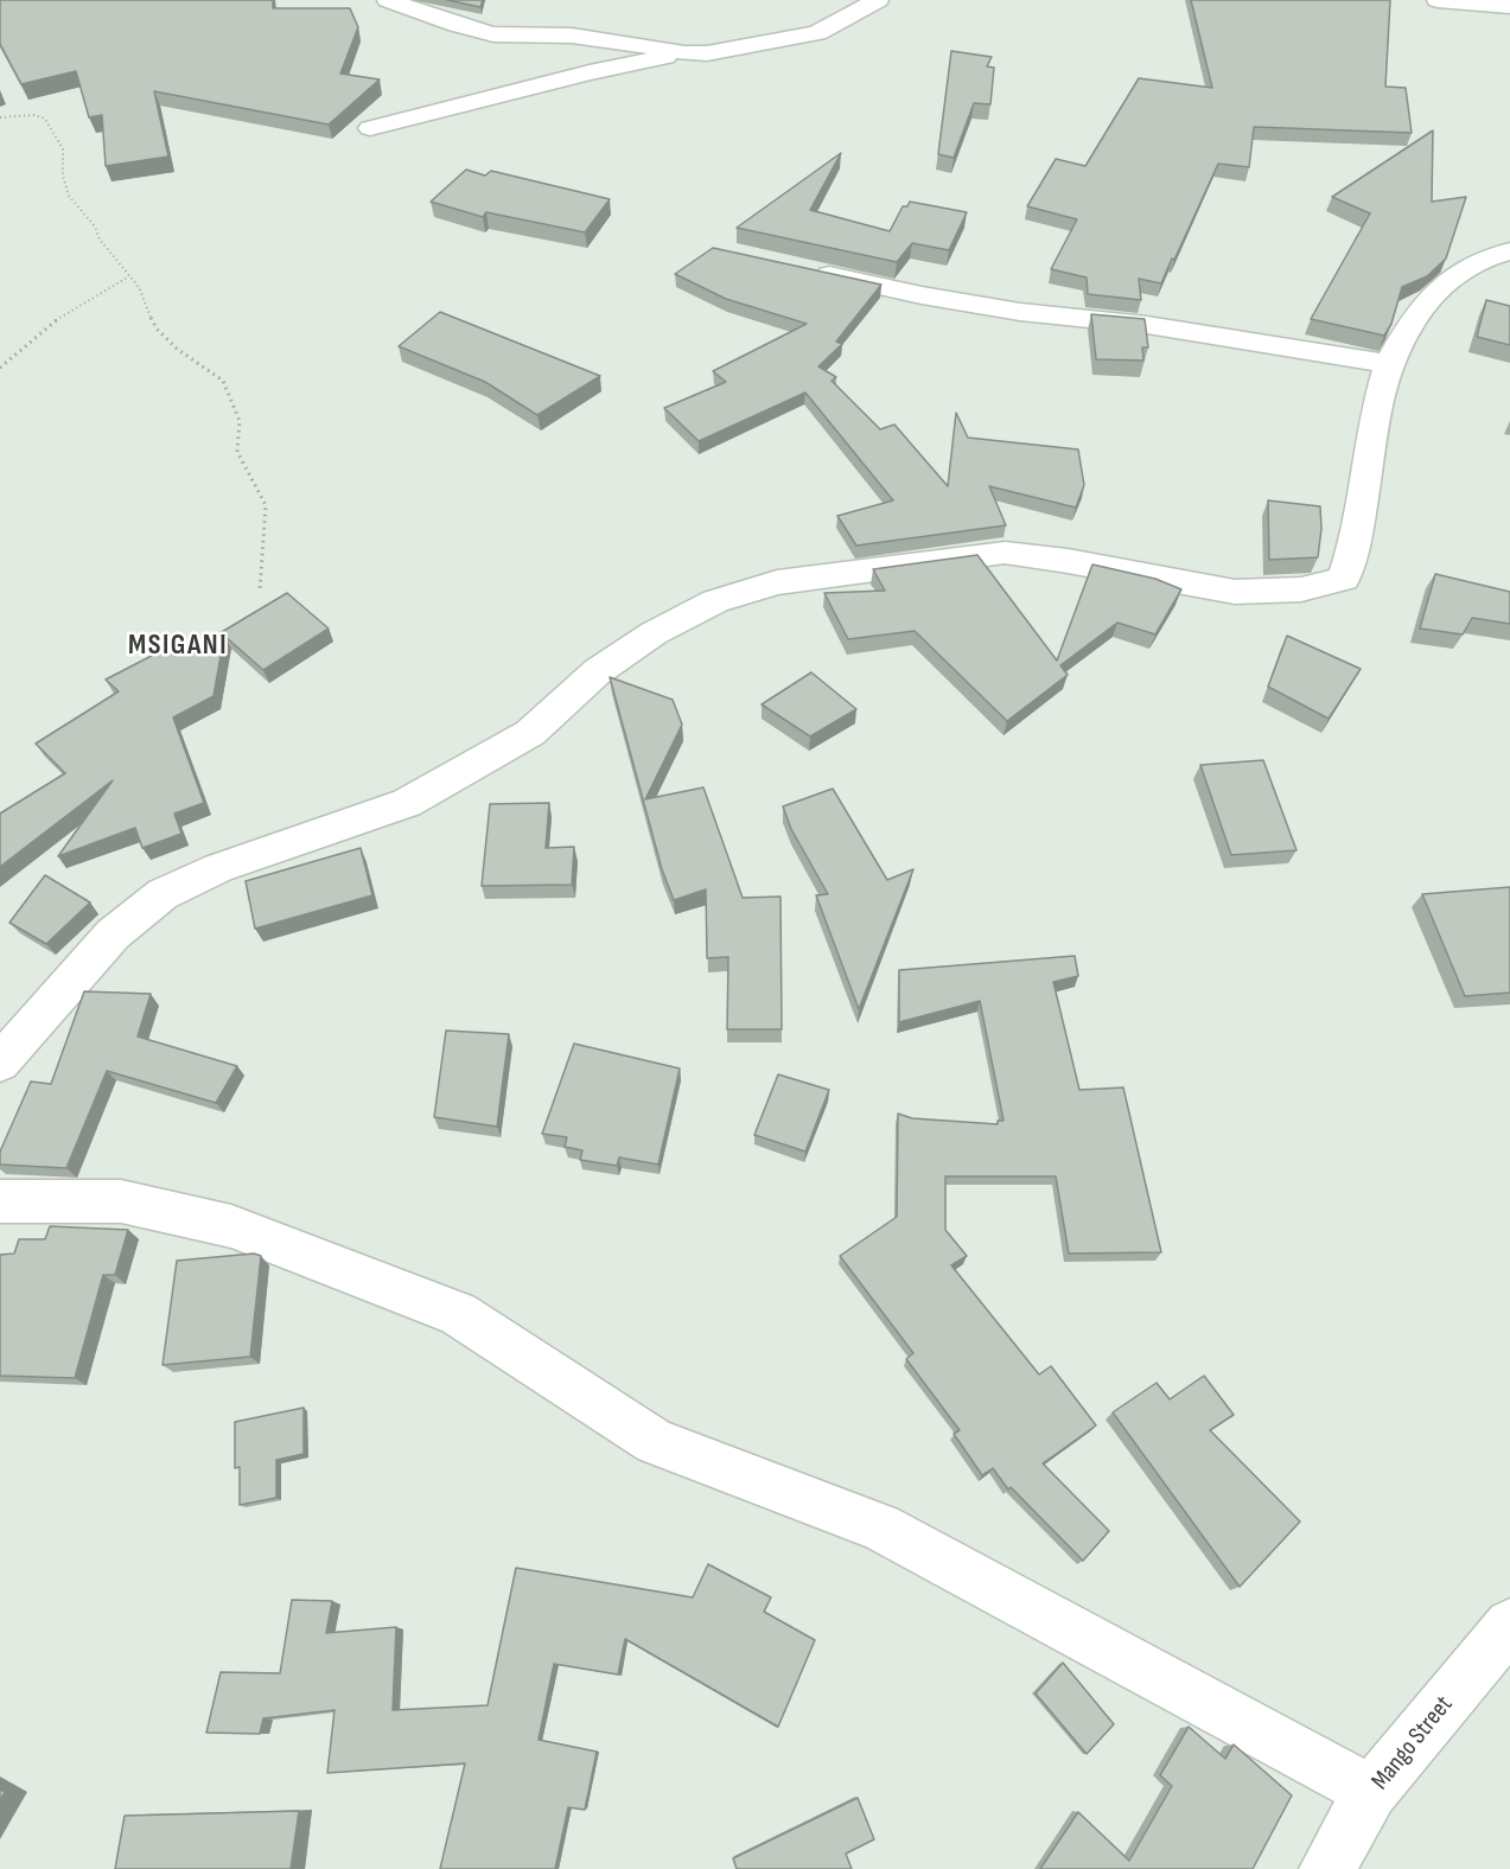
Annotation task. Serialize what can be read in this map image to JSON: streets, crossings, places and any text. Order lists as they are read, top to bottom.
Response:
{
  "streets": {
    "street": ["Mango Street"]
  },
  "districts": ["MSIGANI"]
}
